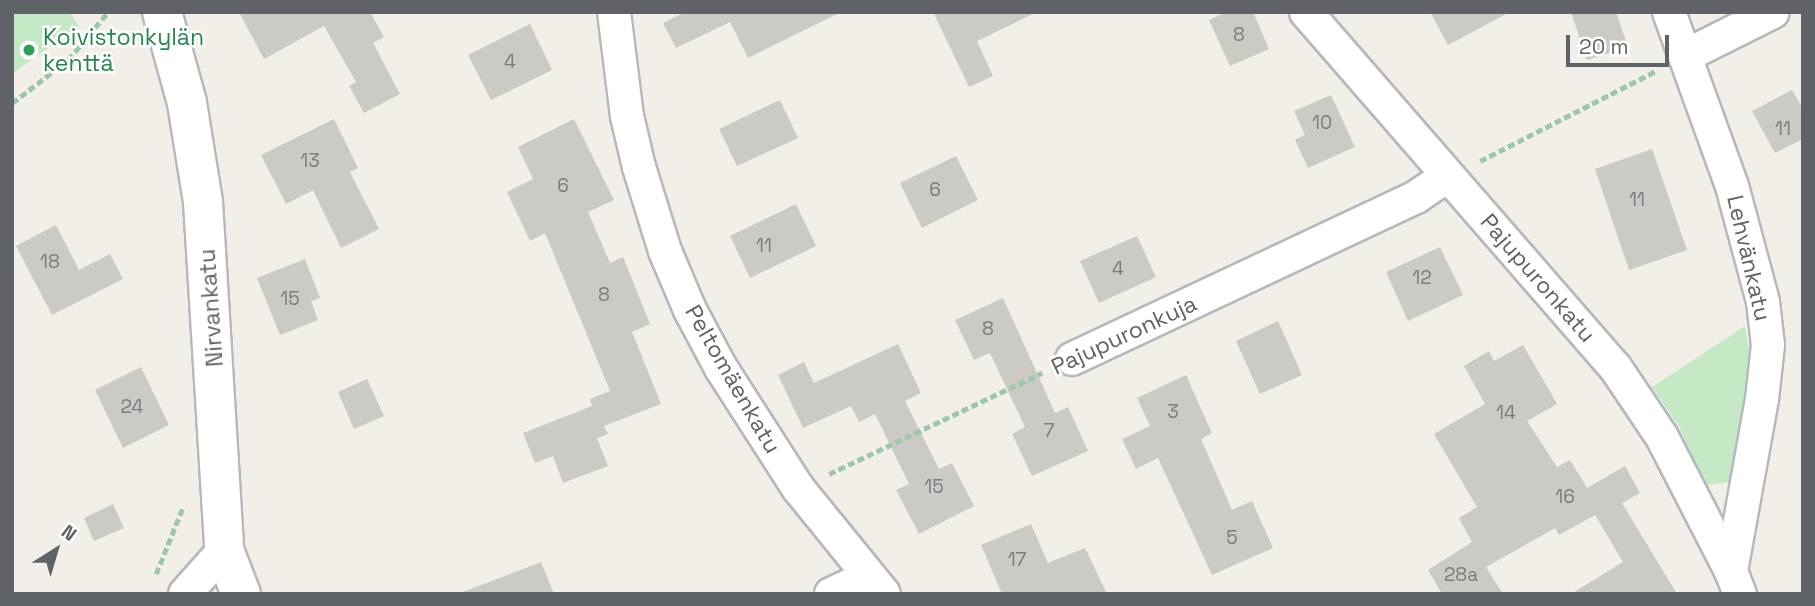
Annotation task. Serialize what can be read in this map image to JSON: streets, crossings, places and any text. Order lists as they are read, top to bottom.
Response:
{
  "streets": {
    "street": [
      "Lehvänkatu",
      "Pajupuronkatu",
      "Nirvankatu",
      "Pajupuronkuja",
      "Peltomäenkatu"
    ]
  },
  "crossings": [
    ["Lehvänkatu", "Pajupuronkatu"],
    ["Pajupuronkatu", "Pajupuronkuja"],
    ["Pajupuronkuja", "Peltomäenkatu"]
  ],
  "places": ["Koivistonkylän kenttä"],
  "house_numbers": [
    "8",
    "4",
    "10",
    "11",
    "13",
    "6",
    "6",
    "11",
    "11",
    "18",
    "4",
    "12",
    "8",
    "15",
    "8",
    "24",
    "3",
    "14",
    "7",
    "15",
    "16",
    "5",
    "17",
    "28a"
  ],
  "scale_bar": "20 m",
  "north": "top right"
}
